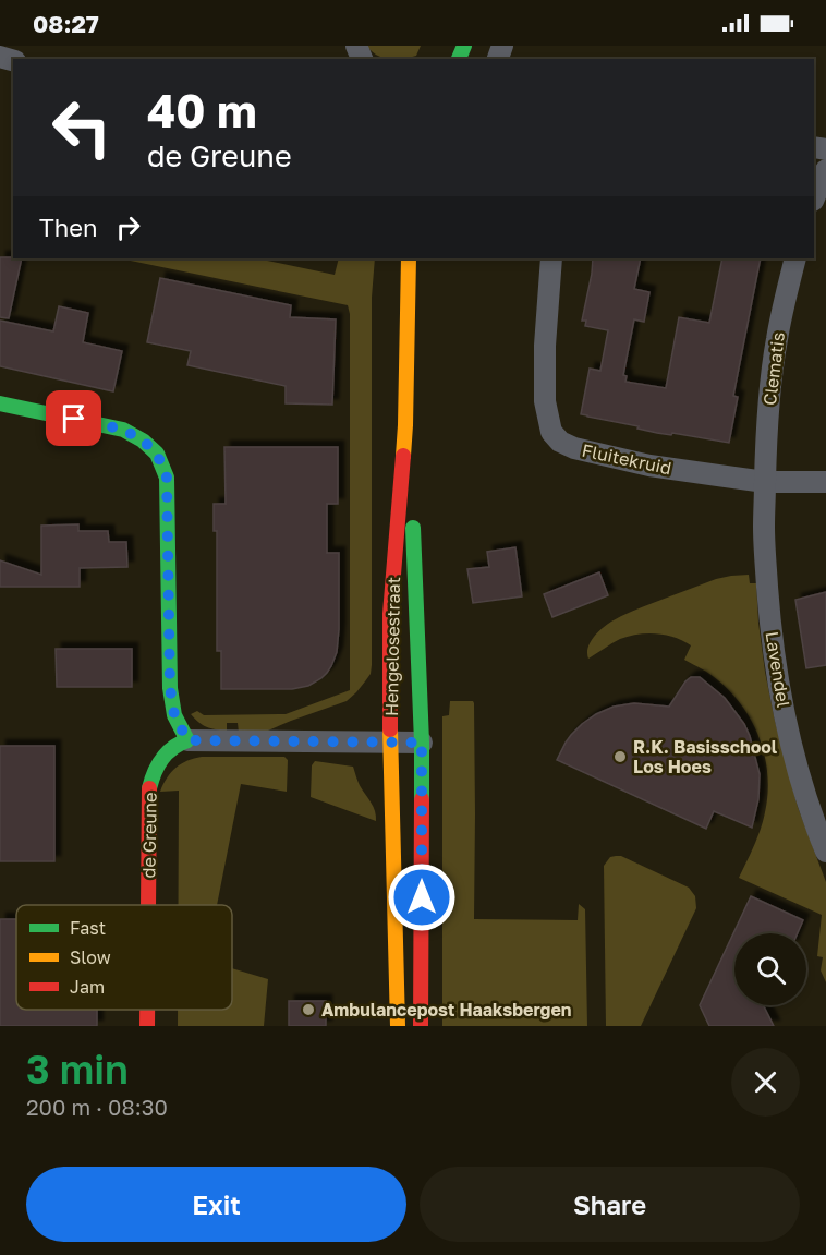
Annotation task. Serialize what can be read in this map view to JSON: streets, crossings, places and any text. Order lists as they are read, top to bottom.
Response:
{
  "streets": {
    "main road": ["Hengelosestraat", "de Greune"],
    "street": ["Clematis", "Fluitekruid", "Lavendel"]
  },
  "crossings": [
    ["Clematis", "Fluitekruid"],
    ["Clematis", "Lavendel"],
    ["Fluitekruid", "Lavendel"]
  ],
  "places": ["R.K. Basisschool Los Hoes", "Ambulancepost Haaksbergen"],
  "legend": ["Fast", "Slow", "Jam"],
  "page": {
    "status": "08:27",
    "turn": ["40 m", "de Greune"],
    "then": "Then",
    "heading": ["3 min", "200 m · 08:30"],
    "buttons": ["Exit", "Share"]
  }
}
